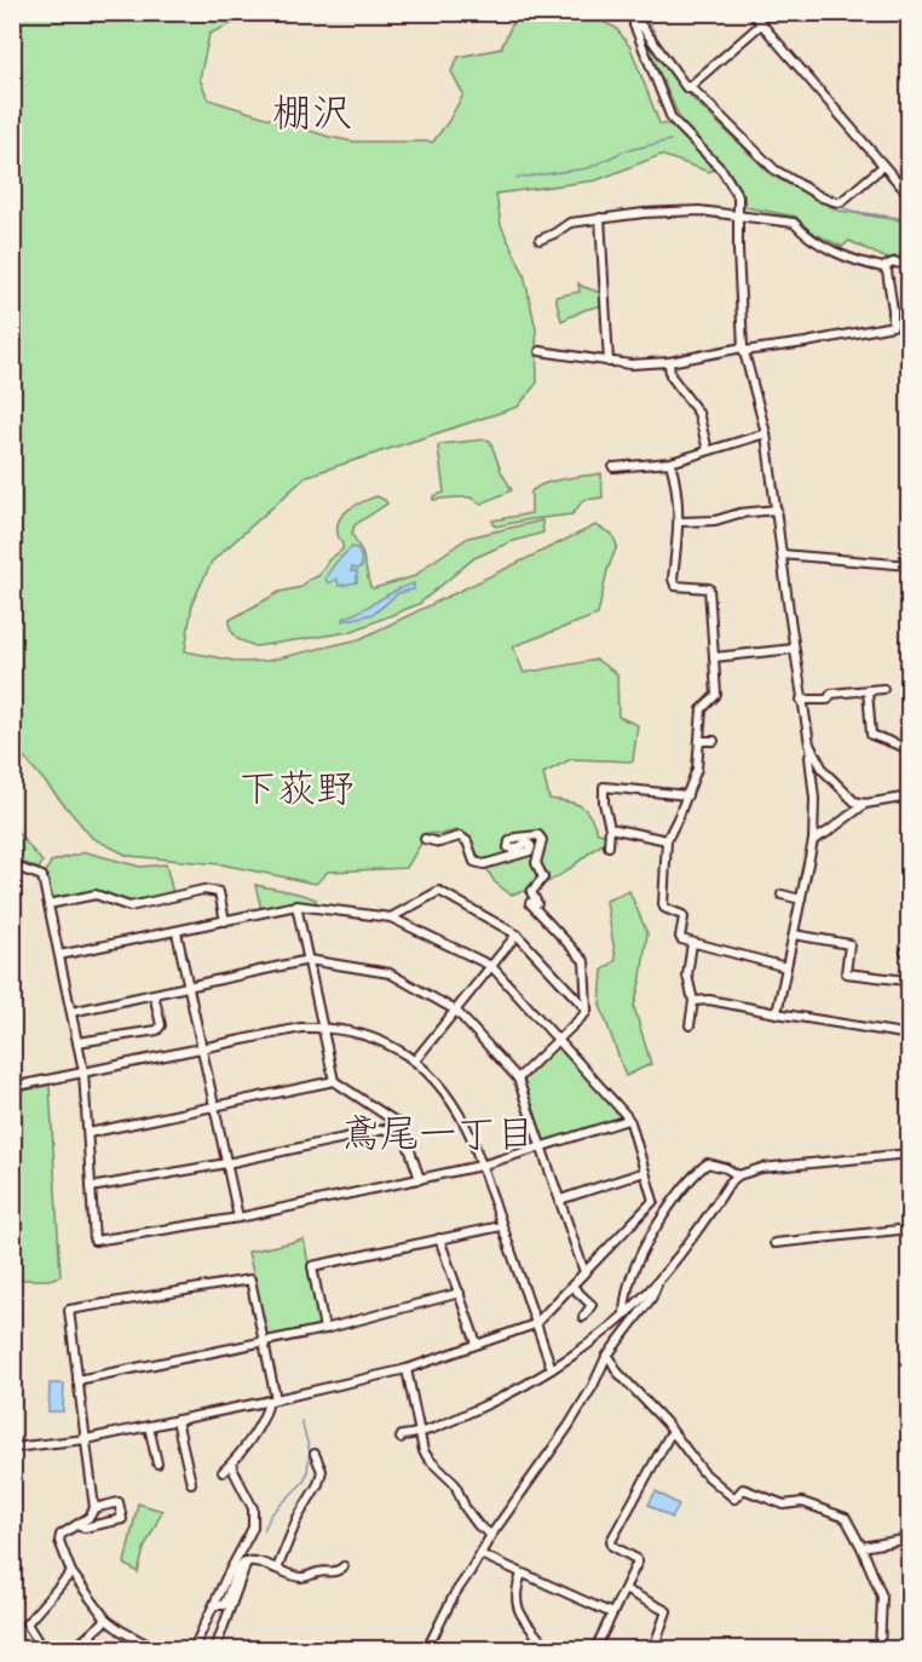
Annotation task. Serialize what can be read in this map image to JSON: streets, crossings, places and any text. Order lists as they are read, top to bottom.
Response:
{
  "districts": ["棚沢", "下荻野", "鳶尾一丁目"]
}
